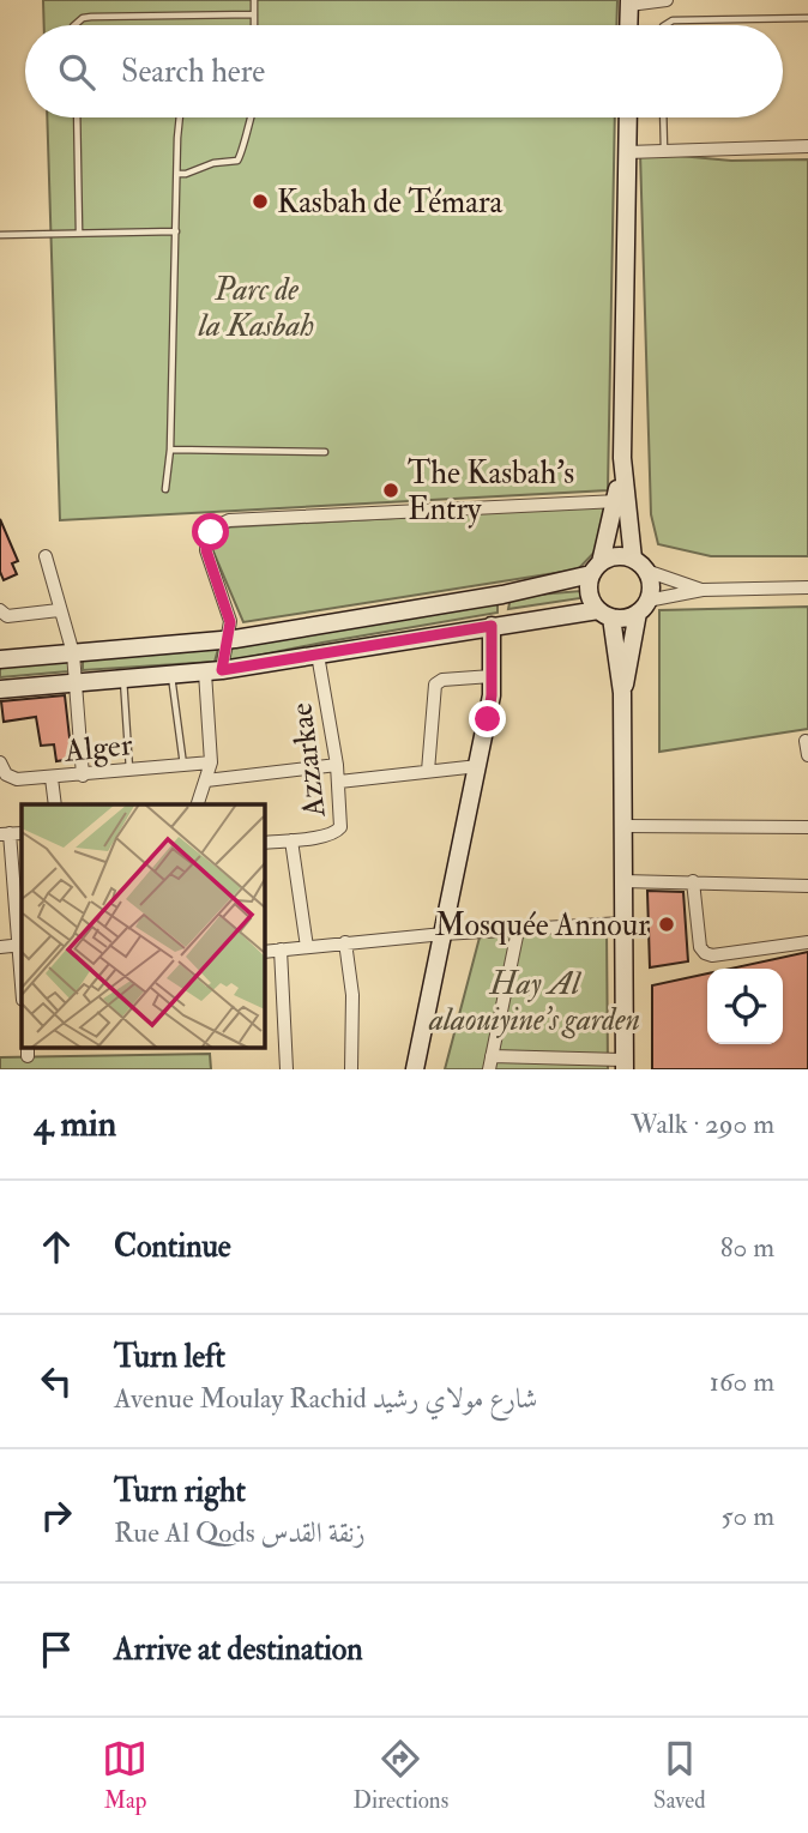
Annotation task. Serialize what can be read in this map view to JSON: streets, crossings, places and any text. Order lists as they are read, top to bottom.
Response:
{
  "streets": {
    "street": ["Alger", "Azzarkae"]
  },
  "parks": ["Parc de la Kasbah", "Hay Al alaouiyine's garden"],
  "places": ["Kasbah de Témara", "The Kasbah's Entry", "Mosquée Annour"],
  "page": {
    "search": "Search here",
    "heading": ["4 min", "Walk · 290 m"],
    "list": [
      ["Continue", "80 m"],
      ["Turn left", "Avenue Moulay Rachid شارع مولاي رشيد", "160 m"],
      ["Turn right", "Rue Al Qods زنقة القدس", "50 m"],
      "Arrive at destination"
    ],
    "nav": ["Map", "Directions", "Saved"]
  }
}
